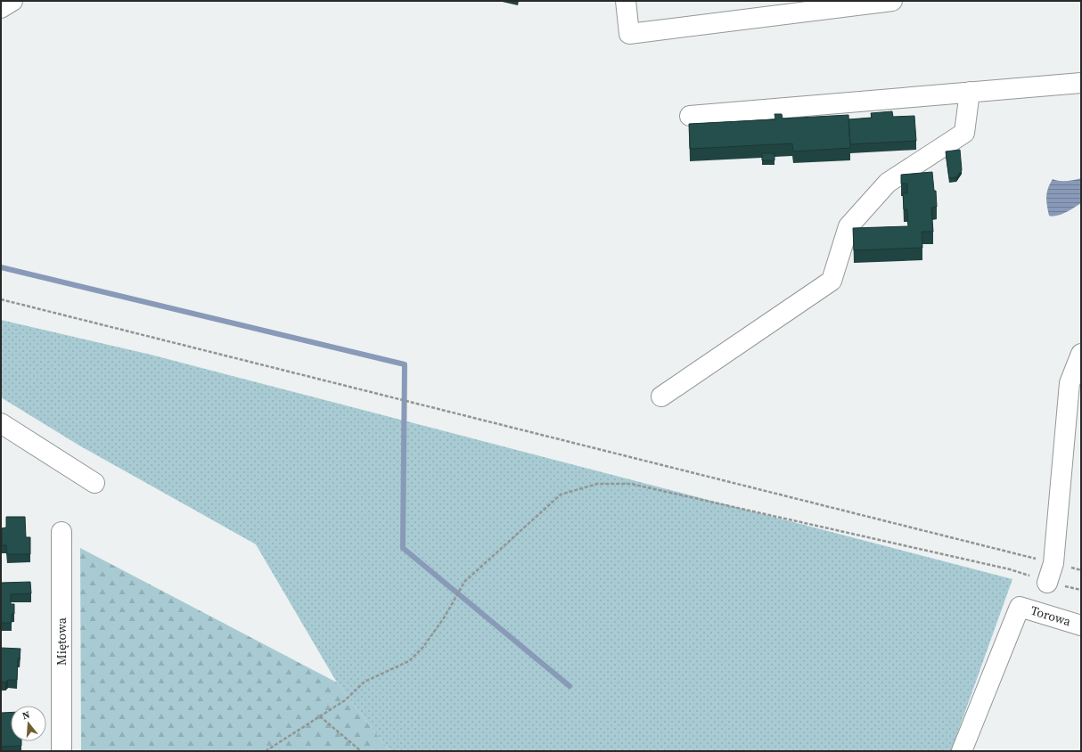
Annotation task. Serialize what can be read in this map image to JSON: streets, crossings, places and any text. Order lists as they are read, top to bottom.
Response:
{
  "streets": {
    "street": ["Torowa", "Miętowa"]
  },
  "north": "top"
}
